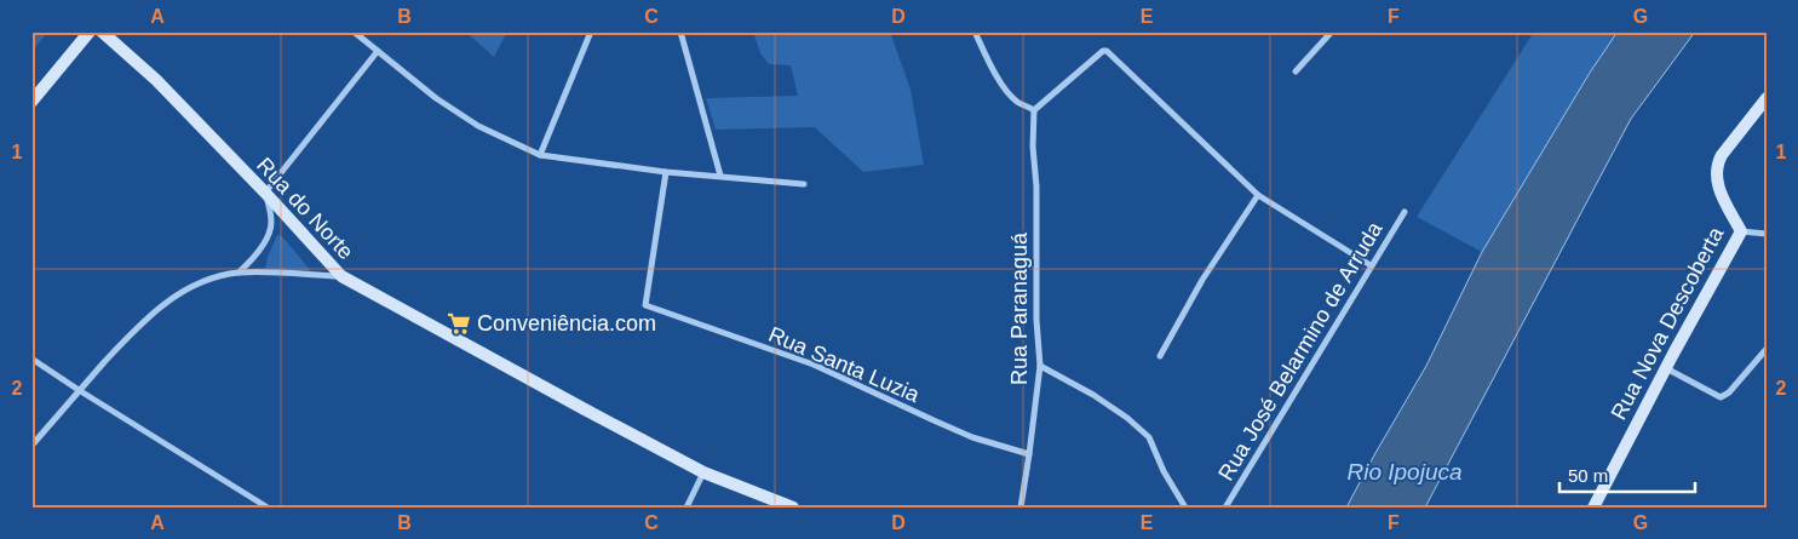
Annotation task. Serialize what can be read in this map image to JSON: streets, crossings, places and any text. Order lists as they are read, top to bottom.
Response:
{
  "streets": {
    "main road": ["Rua do Norte", "Rua Nova Descoberta"],
    "street": ["Rua Paranaguá", "Rua José Belarmino de Arruda", "Rua Santa Luzia"]
  },
  "crossings": [
    ["Rua Paranaguá", "Rua Santa Luzia"]
  ],
  "water": ["Rio Ipojuca"],
  "places": {
    "supermarket": ["Conveniência.com"]
  },
  "scale_bar": "50 m",
  "grid": {
    "columns": [
      "A",
      "B",
      "C",
      "D",
      "E",
      "F",
      "G"
    ],
    "rows": ["1", "2"]
  }
}
